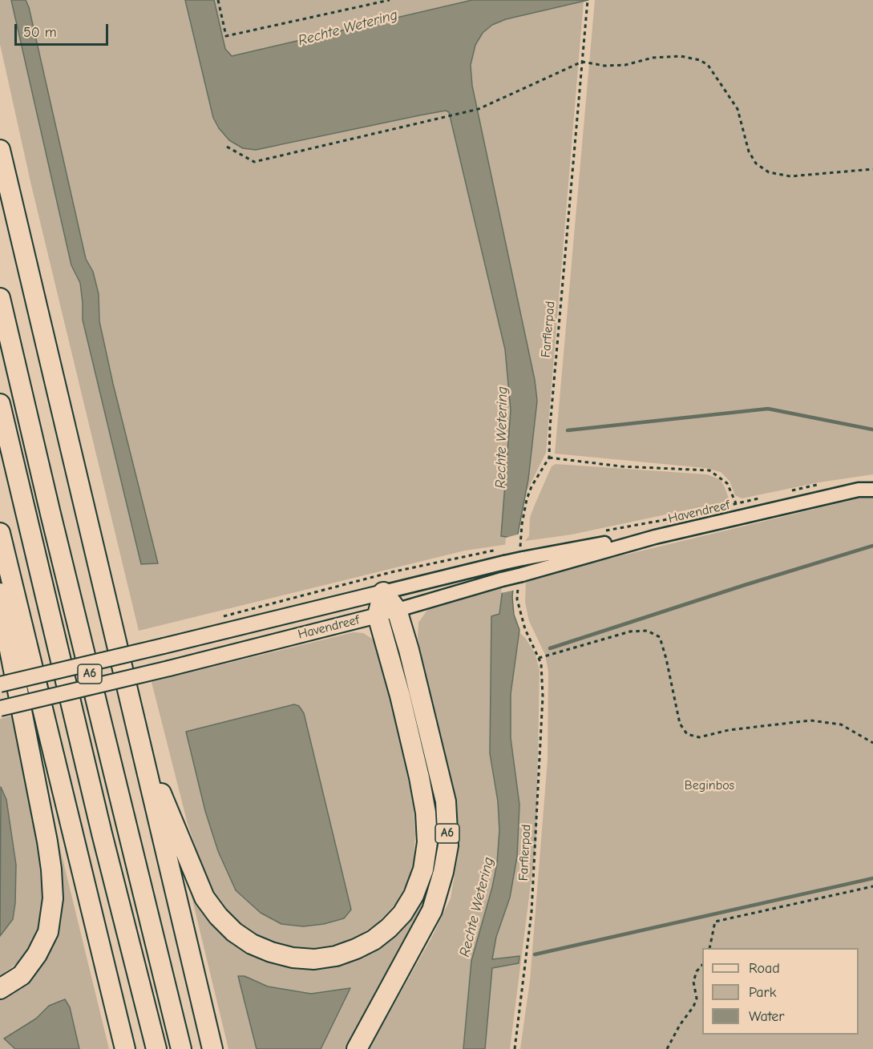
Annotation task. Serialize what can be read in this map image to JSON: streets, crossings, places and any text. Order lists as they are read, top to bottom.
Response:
{
  "streets": {
    "highway": ["A6"],
    "main road": ["Havendreef"],
    "path": ["Farflerpad"]
  },
  "crossings": [
    ["Farflerpad", "Havendreef"],
    ["Havendreef", "A6"]
  ],
  "water": ["Rechte Wetering"],
  "parks": ["Beginbos"],
  "legend": ["Road", "Park", "Water"],
  "scale_bar": "50 m"
}
